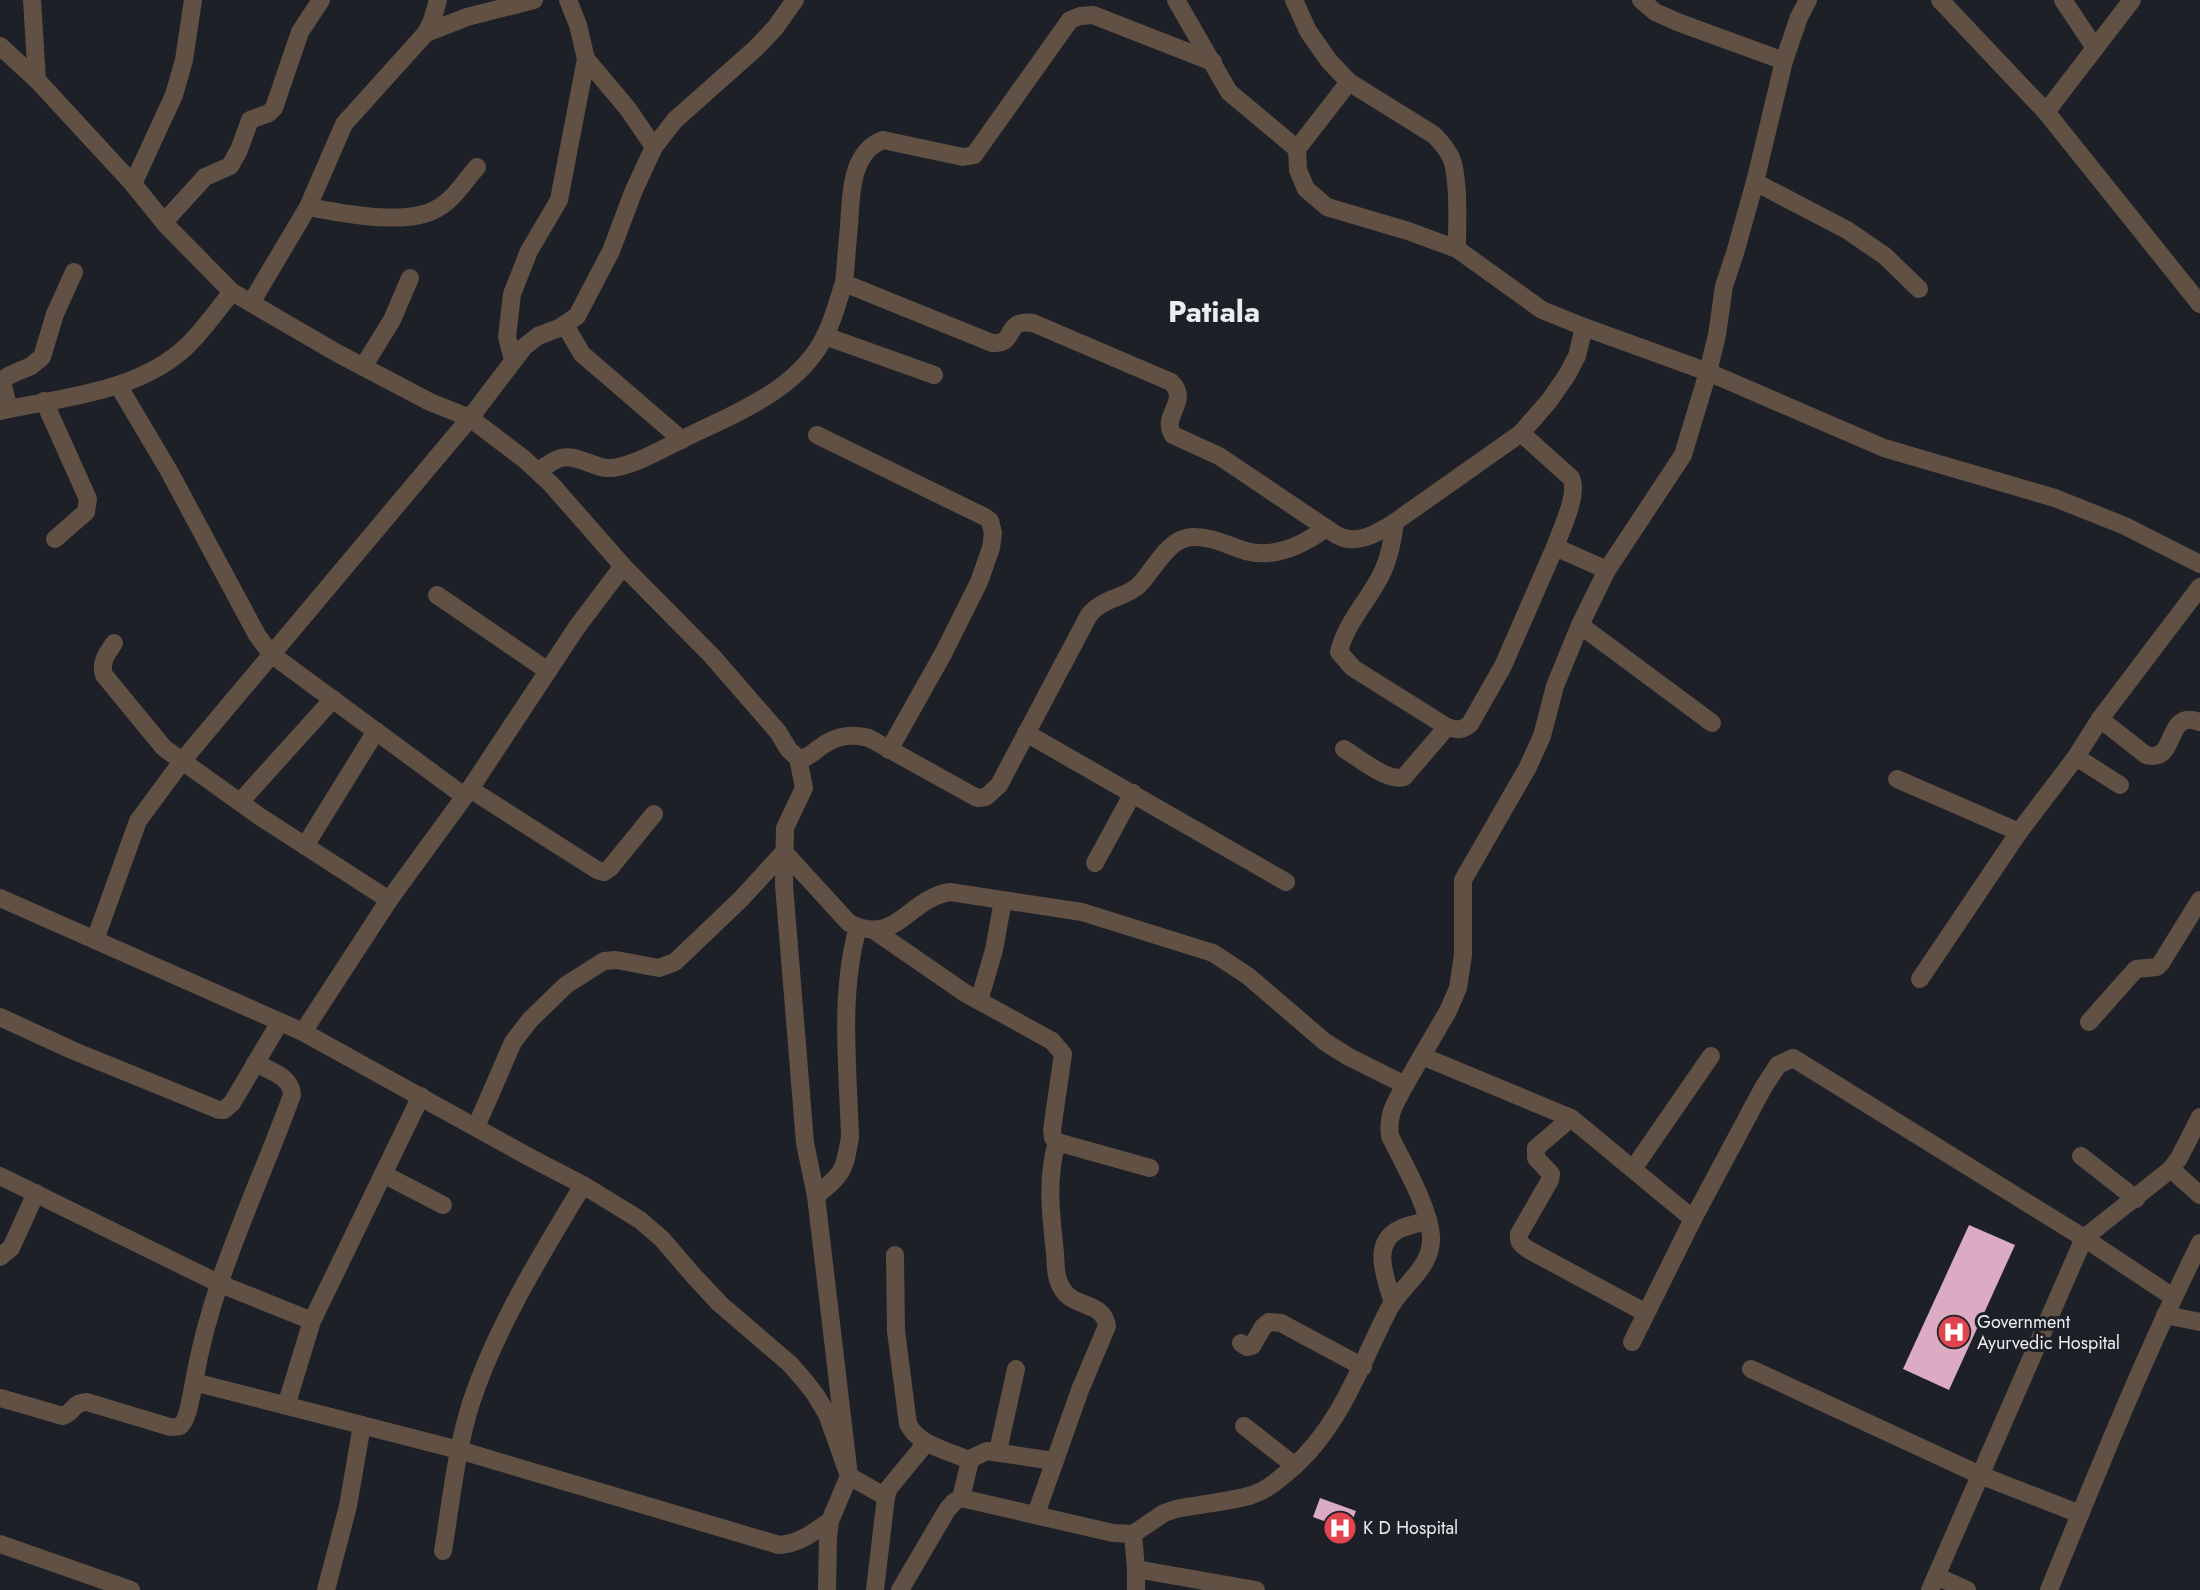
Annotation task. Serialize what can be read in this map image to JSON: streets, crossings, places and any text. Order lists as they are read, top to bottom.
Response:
{
  "districts": ["Patiala"],
  "places": {
    "hospital": ["Government Ayurvedic Hospital", "K D Hospital"]
  }
}
